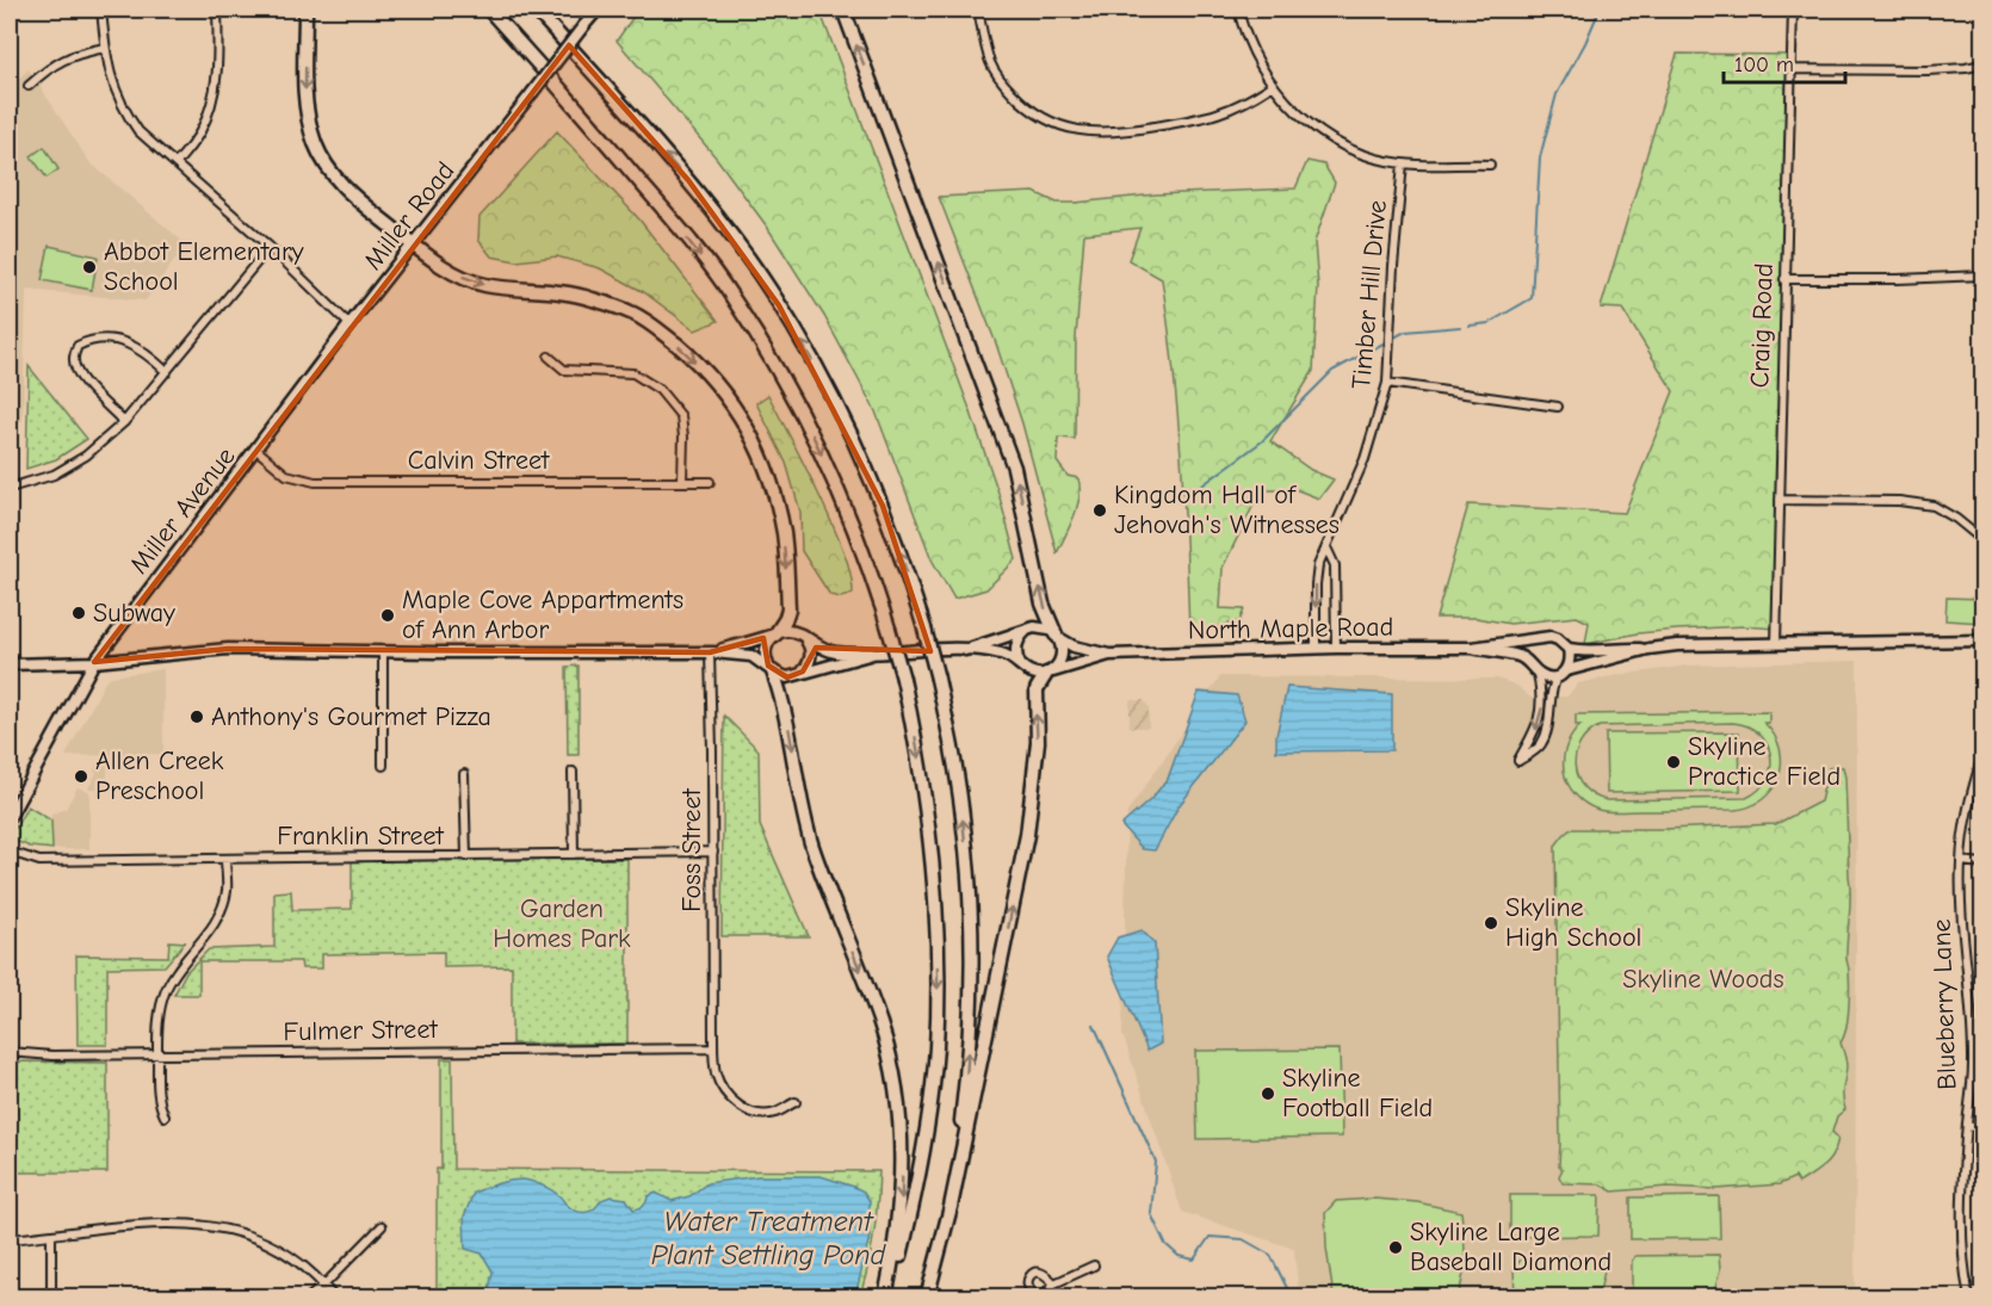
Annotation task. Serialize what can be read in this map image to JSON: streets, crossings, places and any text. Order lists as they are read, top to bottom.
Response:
{
  "streets": {
    "main road": ["Miller Road", "Miller Avenue", "North Maple Road"],
    "street": [
      "Timber Hill Drive",
      "Craig Road",
      "Calvin Street",
      "Franklin Street",
      "Foss Street",
      "Blueberry Lane",
      "Fulmer Street"
    ]
  },
  "crossings": [
    ["Miller Road", "Calvin Street"],
    ["Miller Road", "Miller Avenue"],
    ["Timber Hill Drive", "North Maple Road"],
    ["Calvin Street", "Miller Avenue"],
    ["Franklin Street", "Foss Street"],
    ["Foss Street", "Fulmer Street"]
  ],
  "water": ["Water Treatment Plant Settling Pond"],
  "parks": ["Garden Homes Park", "Skyline Woods"],
  "places": [
    "Abbot Elementary School",
    "Kingdom Hall of Jehovah's Witnesses",
    "Subway",
    "Maple Cove Appartments of Ann Arbor",
    "Anthony's Gourmet Pizza",
    "Skyline Practice Field",
    "Allen Creek Preschool",
    "Skyline High School",
    "Skyline Football Field",
    "Skyline Large Baseball Diamond"
  ],
  "scale_bar": "100 m"
}
